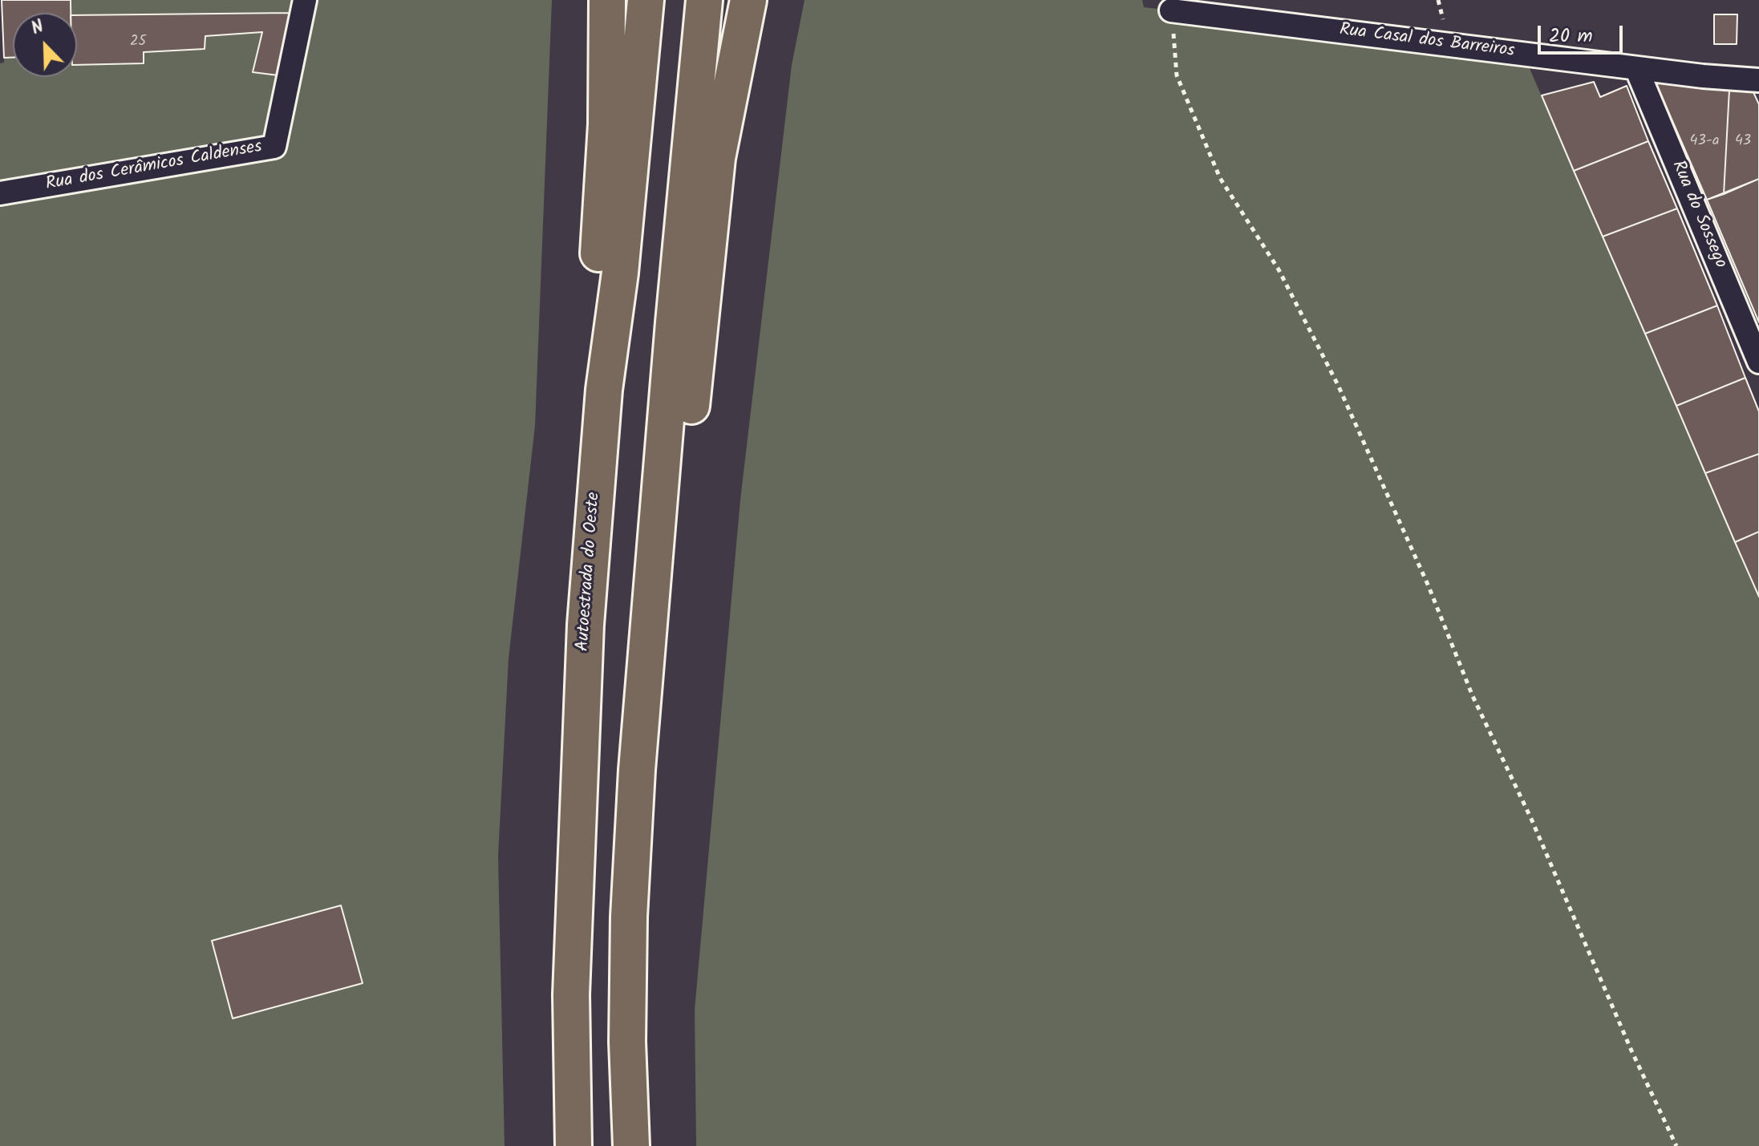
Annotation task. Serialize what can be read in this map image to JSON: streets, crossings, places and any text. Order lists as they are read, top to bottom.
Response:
{
  "streets": {
    "highway": ["Autoestrada do Oeste"],
    "street": ["Rua Casal dos Barreiros", "Rua dos Cerâmicos Caldenses", "Rua do Sossego"]
  },
  "crossings": [
    ["Rua Casal dos Barreiros", "Rua do Sossego"]
  ],
  "house_numbers": ["25", "43-a", "43"],
  "scale_bar": "20 m",
  "north": "top left"
}
